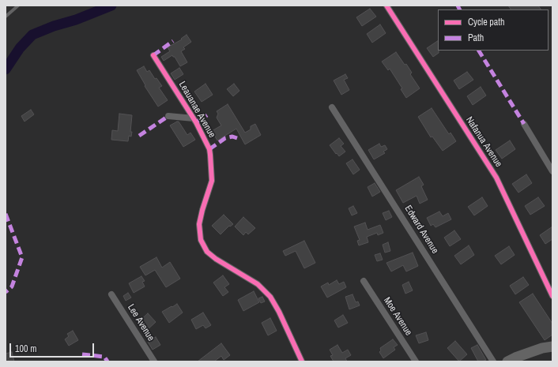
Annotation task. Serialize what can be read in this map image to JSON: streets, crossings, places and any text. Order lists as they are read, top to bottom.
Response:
{
  "streets": {
    "street": [
      "Leauanae Avenue",
      "Nafanua Avenue",
      "Edward Avenue",
      "Moe Avenue",
      "Lee Avenue"
    ]
  },
  "legend": ["Cycle path", "Path"],
  "scale_bar": "100 m"
}
